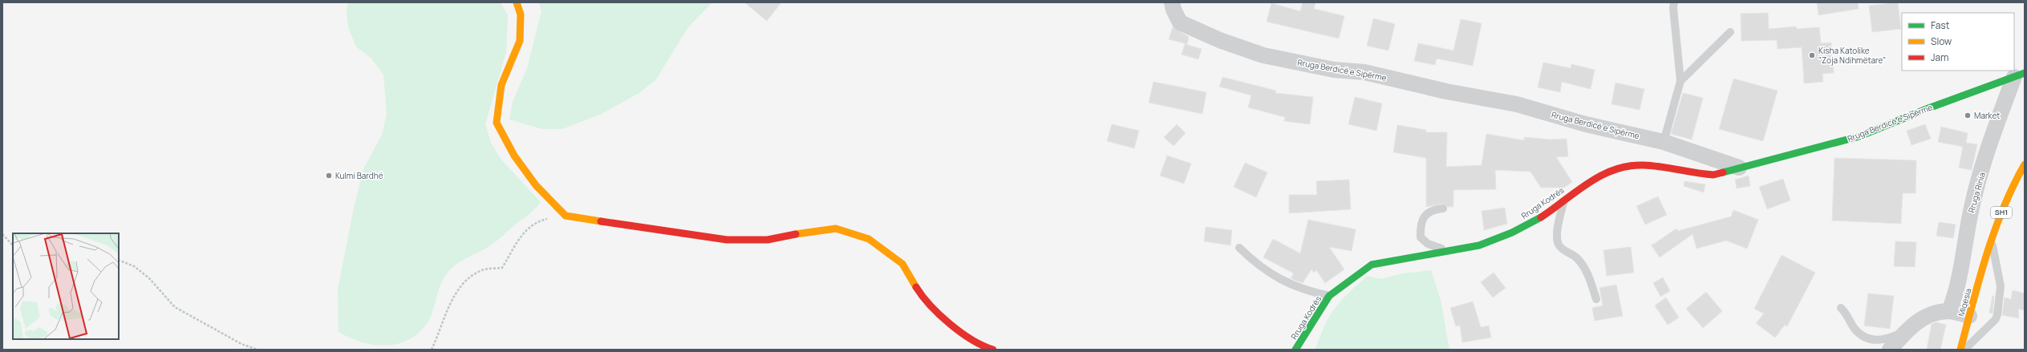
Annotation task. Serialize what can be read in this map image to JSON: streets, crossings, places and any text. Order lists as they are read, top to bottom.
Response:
{
  "streets": {
    "street": [
      "Rruga Berdicë e Sipërme",
      "Rruga Rinia",
      "Rruga Kodrës",
      "SH1",
      "Miqesia"
    ]
  },
  "crossings": [
    ["Rruga Berdicë e Sipërme", "Rruga Rinia"],
    ["Rruga Berdicë e Sipërme", "Rruga Kodrës"],
    ["SH1", "Miqesia"]
  ],
  "places": ["Kisha Katolike \"Zoja Ndihmëtare\"", "Market", "Kulmi Bardhë"],
  "legend": ["Fast", "Slow", "Jam"]
}
